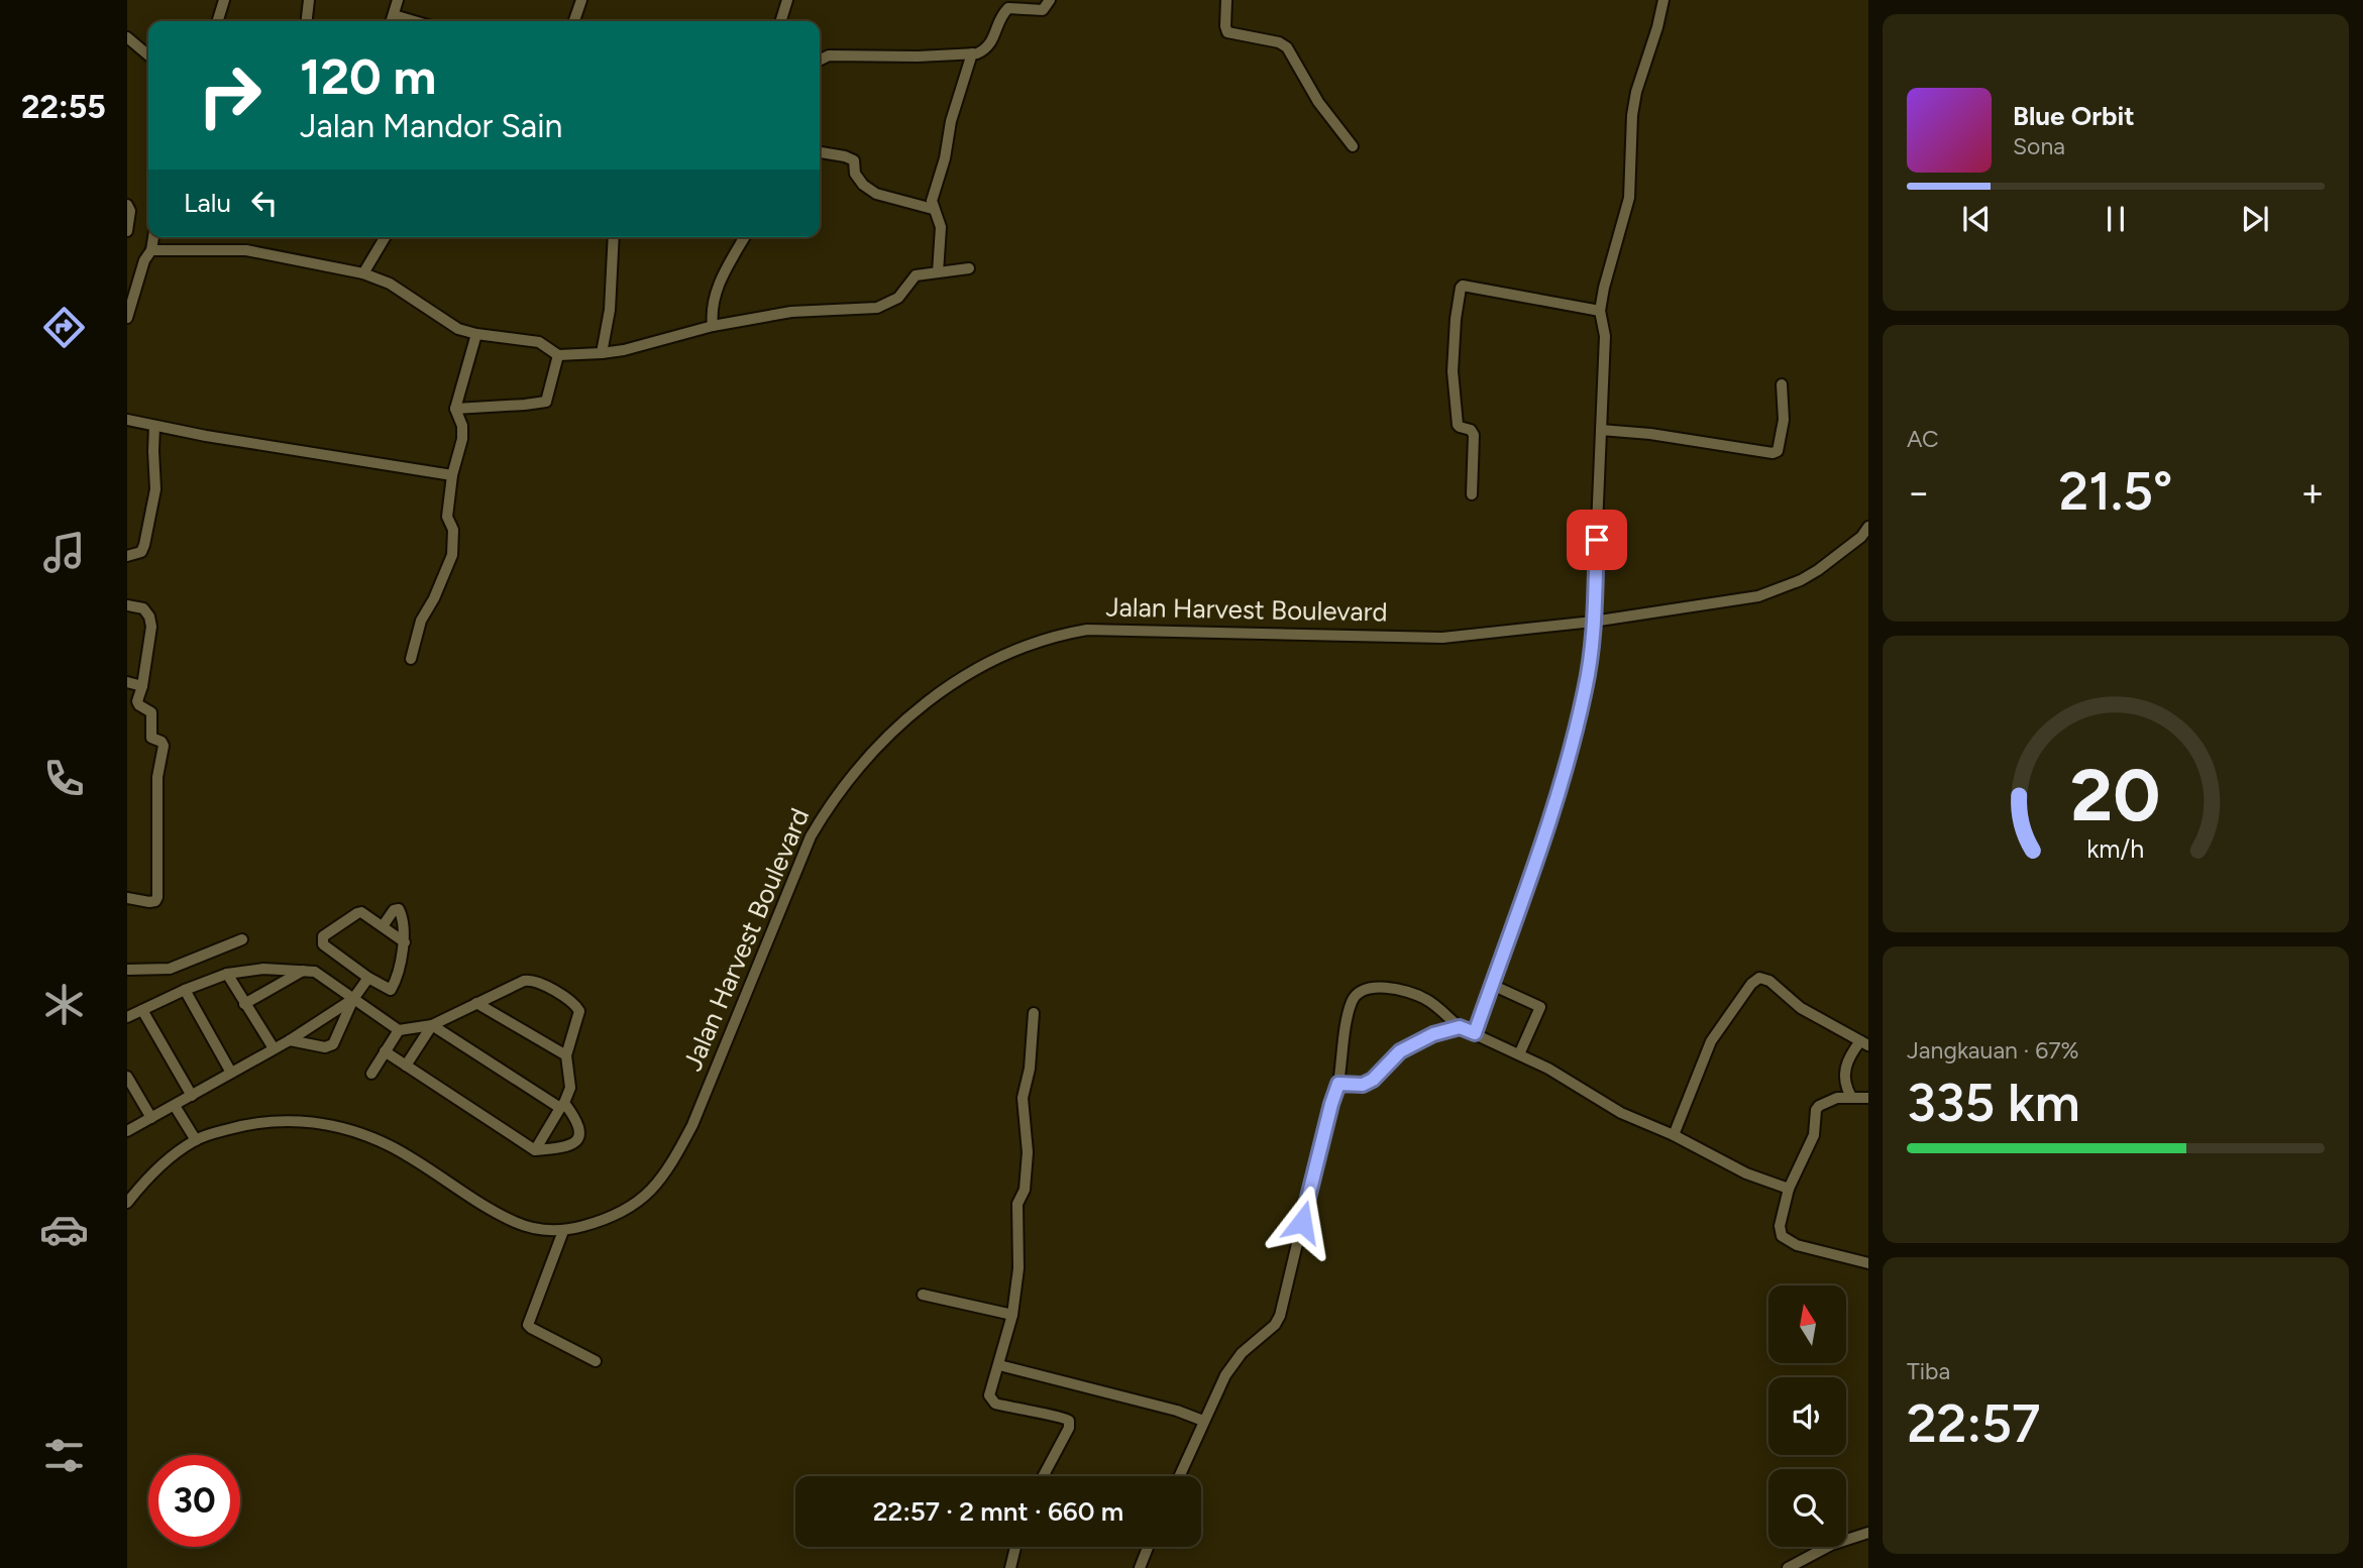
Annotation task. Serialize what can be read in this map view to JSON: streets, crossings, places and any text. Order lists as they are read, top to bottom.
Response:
{
  "streets": {
    "street": ["Jalan Harvest Boulevard"]
  },
  "north": "top",
  "page": {
    "tabs": "22:55",
    "turn": ["120 m", "Jalan Mandor Sain"],
    "song": ["Blue Orbit", "Sona"],
    "then": "Lalu",
    "tile": [
      "AC",
      ["Jangkauan · 67%", "335 km"],
      ["Tiba", "22:57"]
    ],
    "heat": ["−", "21.5°", "+"],
    "limit": "30",
    "trip": "22:57 · 2 mnt · 660 m",
    "gauge": ["20", "km/h"]
  }
}
